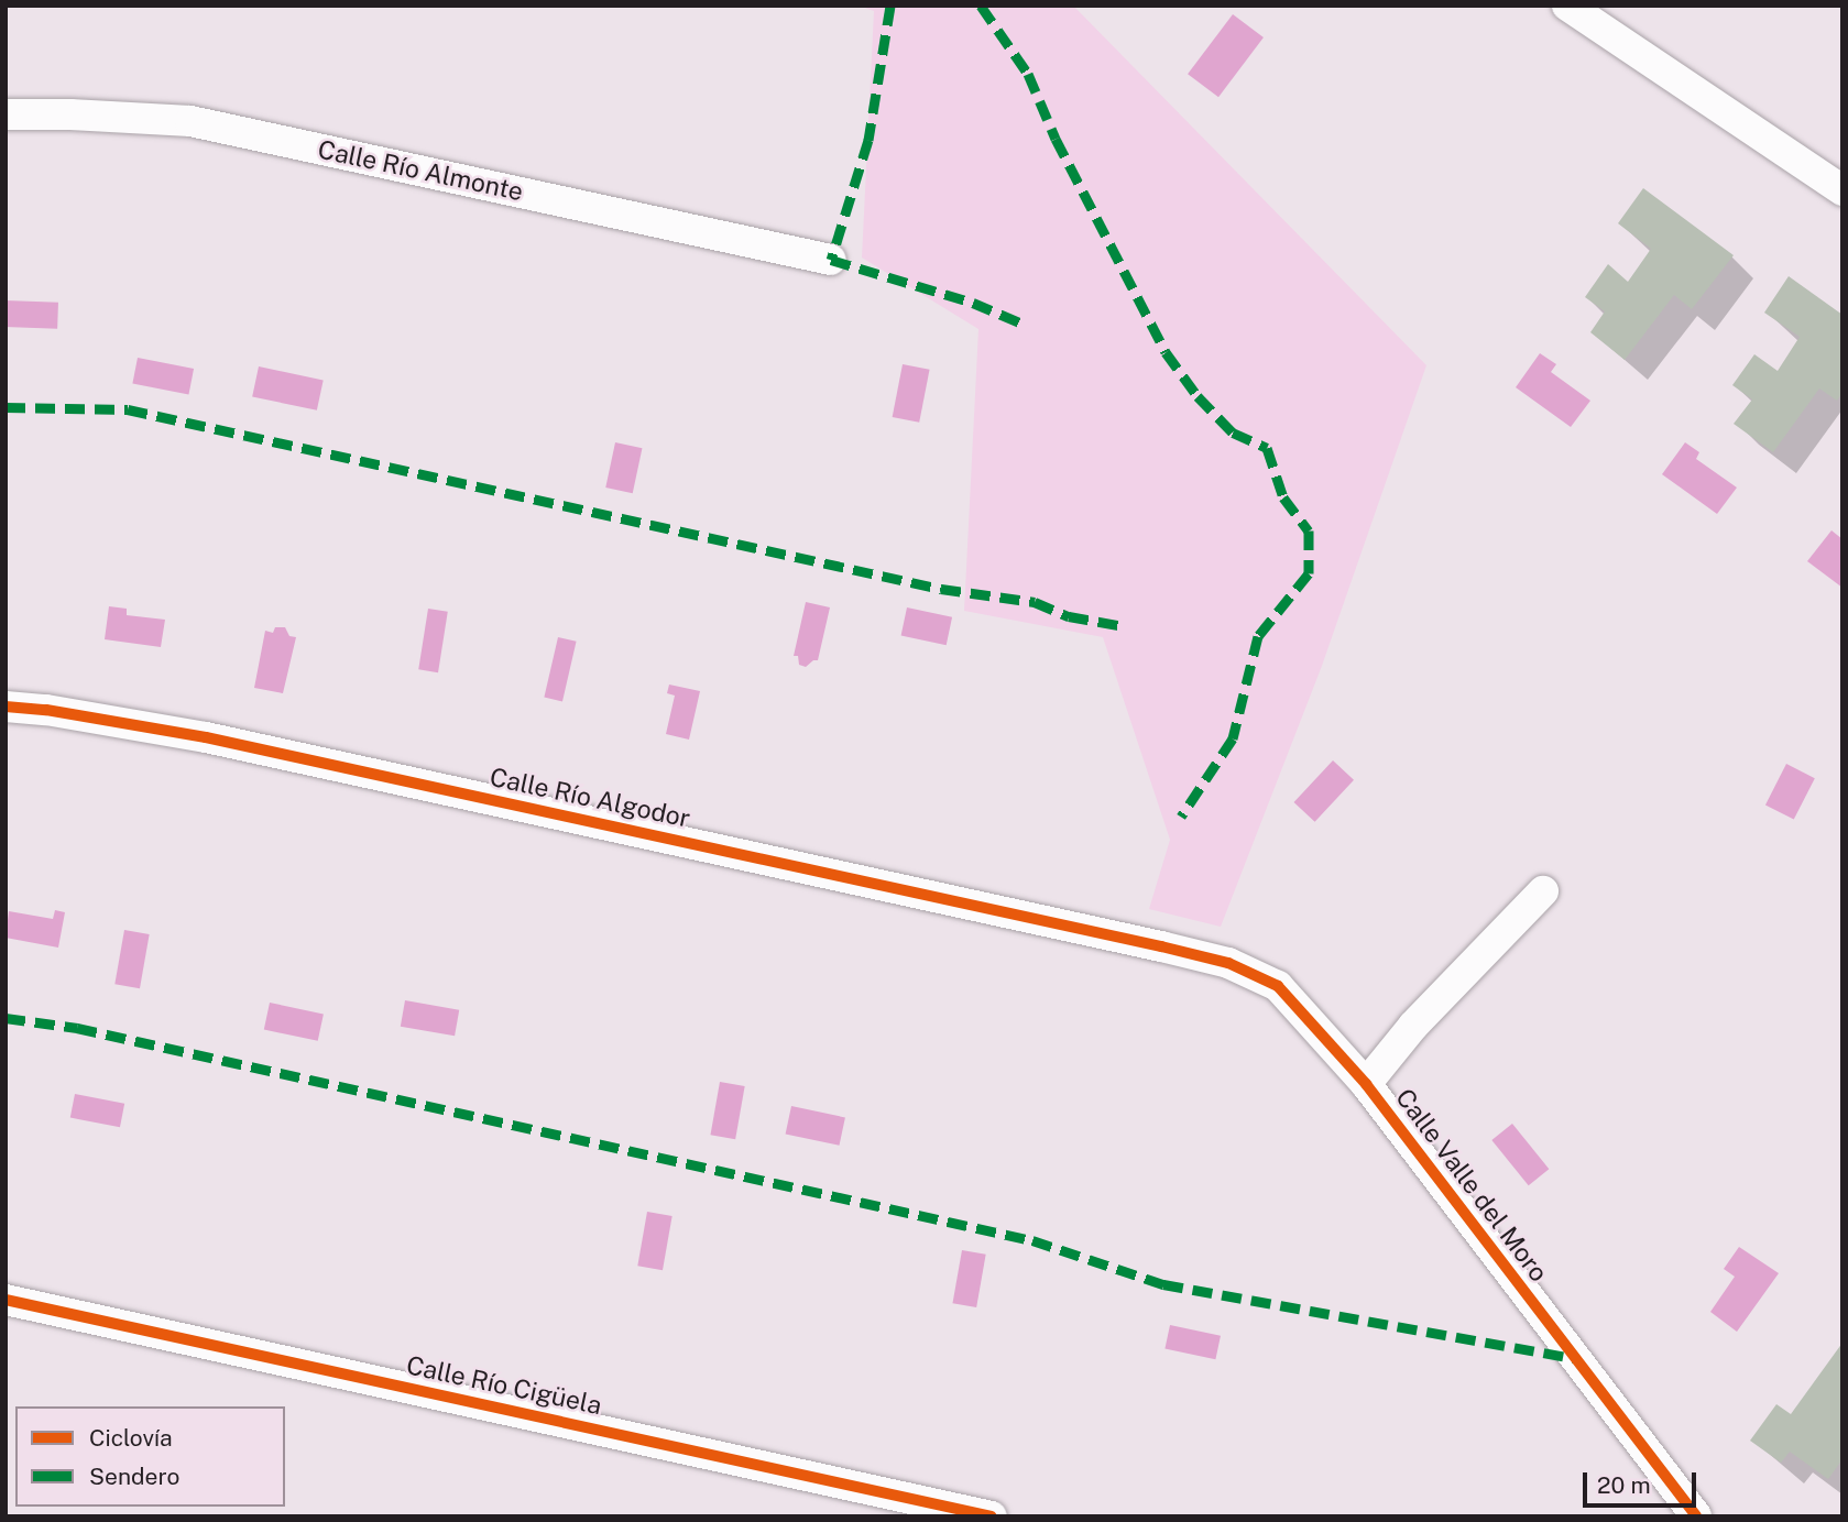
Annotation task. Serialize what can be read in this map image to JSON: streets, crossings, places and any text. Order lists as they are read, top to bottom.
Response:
{
  "streets": {
    "street": [
      "Calle Río Almonte",
      "Calle Río Algodor",
      "Calle Valle del Moro",
      "Calle Río Cigüela"
    ]
  },
  "crossings": [
    ["Calle Río Algodor", "Calle Valle del Moro"]
  ],
  "legend": ["Ciclovía", "Sendero"],
  "scale_bar": "20 m"
}
